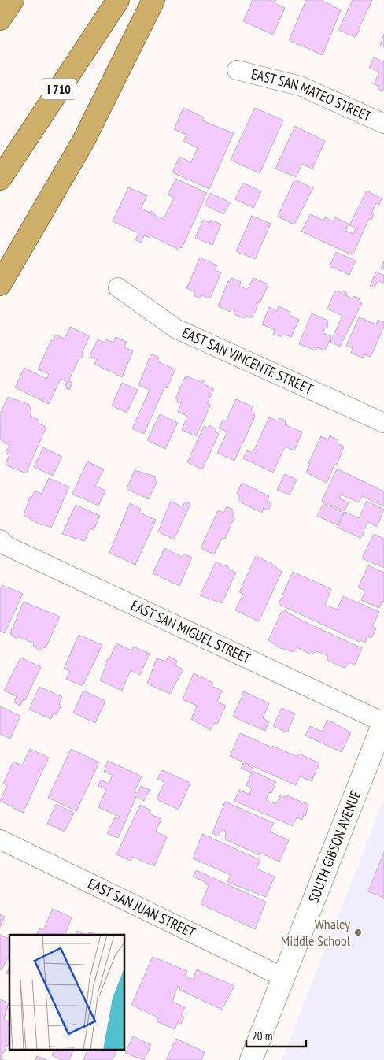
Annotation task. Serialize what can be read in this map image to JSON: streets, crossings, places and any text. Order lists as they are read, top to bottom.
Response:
{
  "streets": {
    "highway": ["I 710"],
    "street": [
      "EAST SAN MATEO STREET",
      "EAST SAN VINCENTE STREET",
      "EAST SAN MIGUEL STREET",
      "SOUTH GIBSON AVENUE",
      "EAST SAN JUAN STREET"
    ]
  },
  "crossings": [
    ["EAST SAN MIGUEL STREET", "SOUTH GIBSON AVENUE"],
    ["SOUTH GIBSON AVENUE", "EAST SAN JUAN STREET"]
  ],
  "places": ["Whaley Middle School"],
  "scale_bar": "20 m"
}
